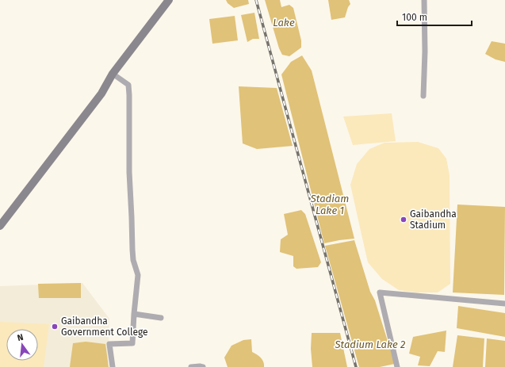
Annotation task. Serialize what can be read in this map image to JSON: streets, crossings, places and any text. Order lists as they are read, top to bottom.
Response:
{
  "water": ["Lake", "Stadiam Lake 1", "Stadium Lake 2"],
  "places": ["Gaibandha Stadium", "Gaibandha Government College"],
  "scale_bar": "100 m",
  "north": "top"
}
